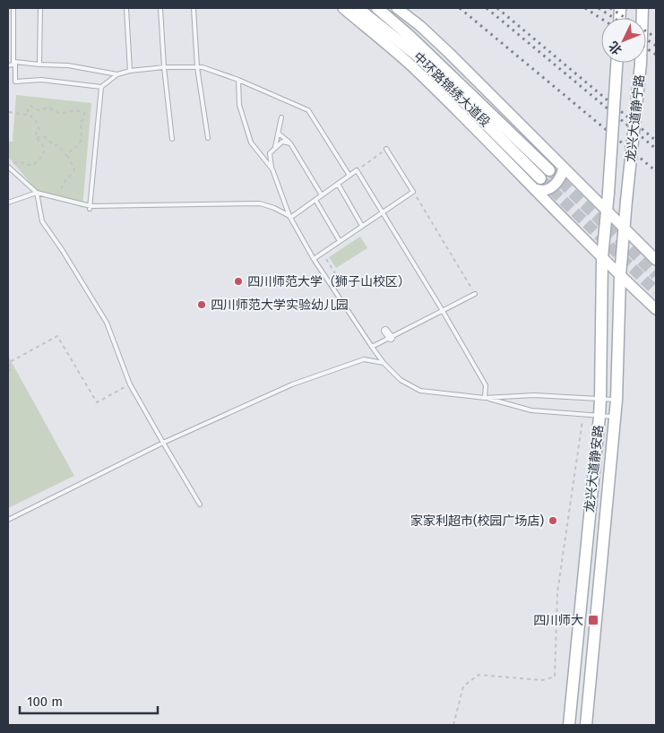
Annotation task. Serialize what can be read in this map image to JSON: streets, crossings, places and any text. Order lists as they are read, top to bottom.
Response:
{
  "streets": {
    "main road": ["中环路锦绣大道段", "龙兴大道静宁路", "龙兴大道静安路"]
  },
  "crossings": [
    ["龙兴大道静宁路", "龙兴大道静安路"]
  ],
  "places": {
    "other": ["四川师范大学（狮子山校区）", "四川师范大学实验幼儿园", "家家利超市(校园广场店)"],
    "transit": ["四川师大"]
  },
  "scale_bar": "100 m",
  "north": "bottom left"
}
